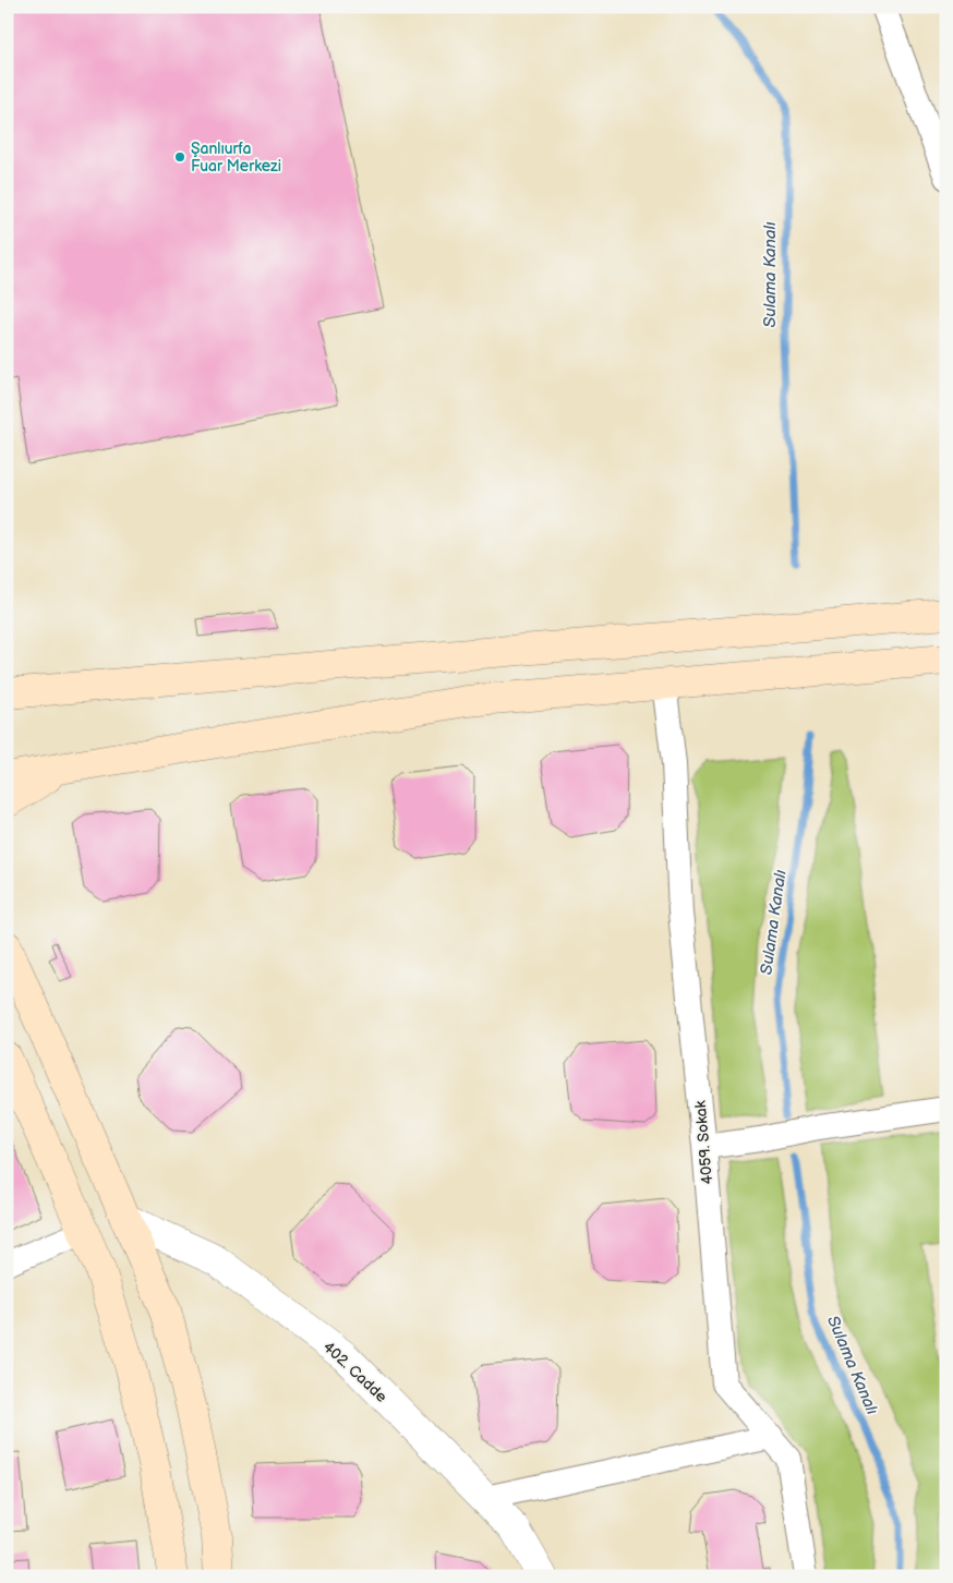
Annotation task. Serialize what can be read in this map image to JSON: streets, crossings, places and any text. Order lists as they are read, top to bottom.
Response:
{
  "streets": {
    "street": ["4059. Sokak", "402. Cadde"]
  },
  "water": ["Sulama Kanalı"],
  "places": ["Şanlıurfa Fuar Merkezi"]
}
